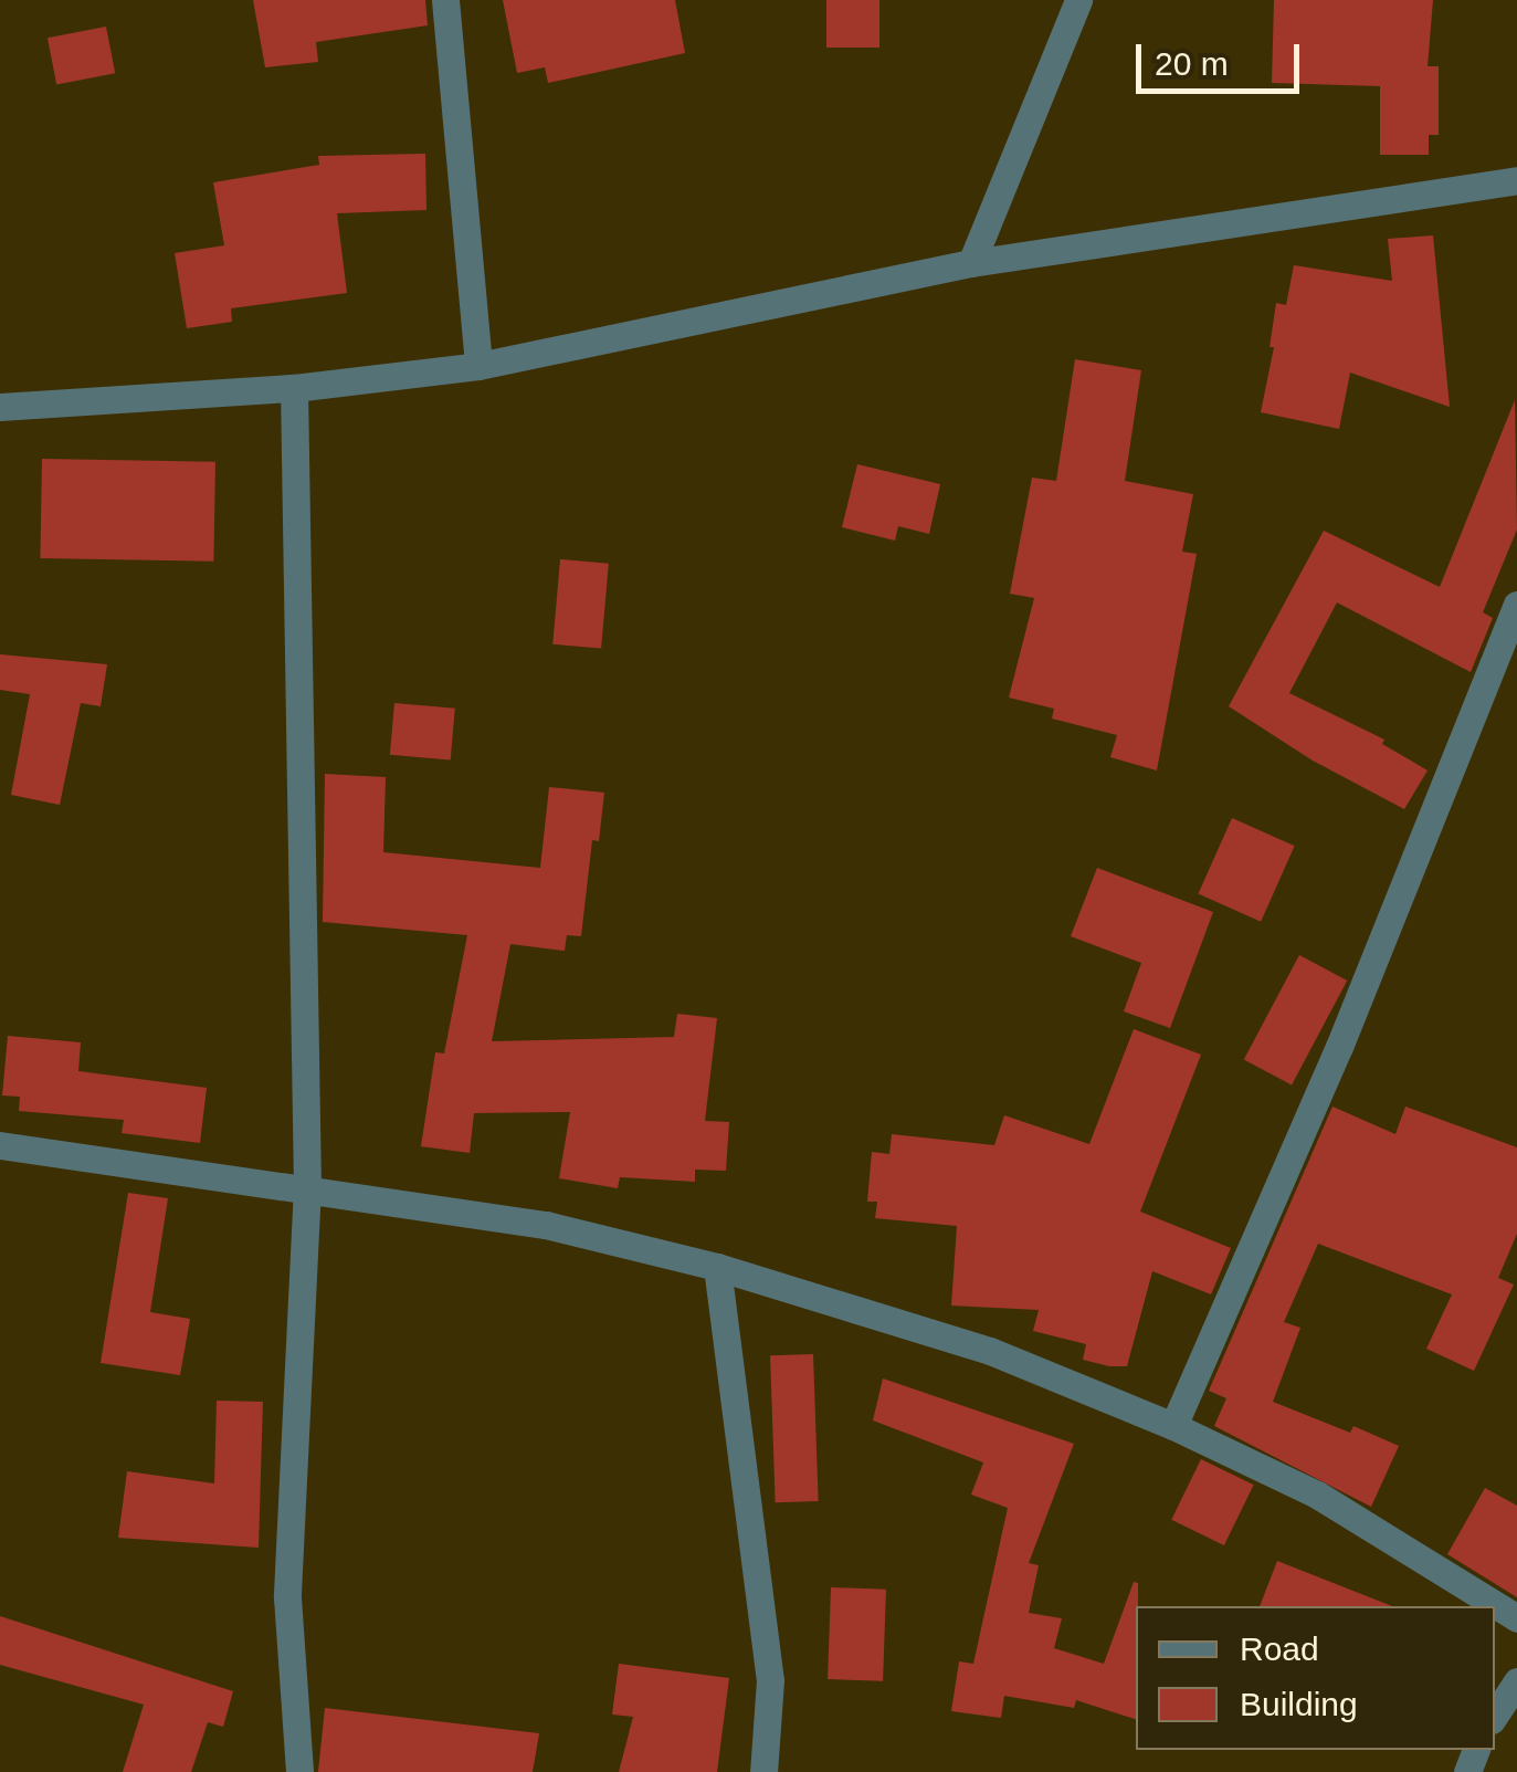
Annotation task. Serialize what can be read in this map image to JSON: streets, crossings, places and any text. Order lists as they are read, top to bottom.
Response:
{
  "legend": ["Road", "Building"],
  "scale_bar": "20 m"
}
